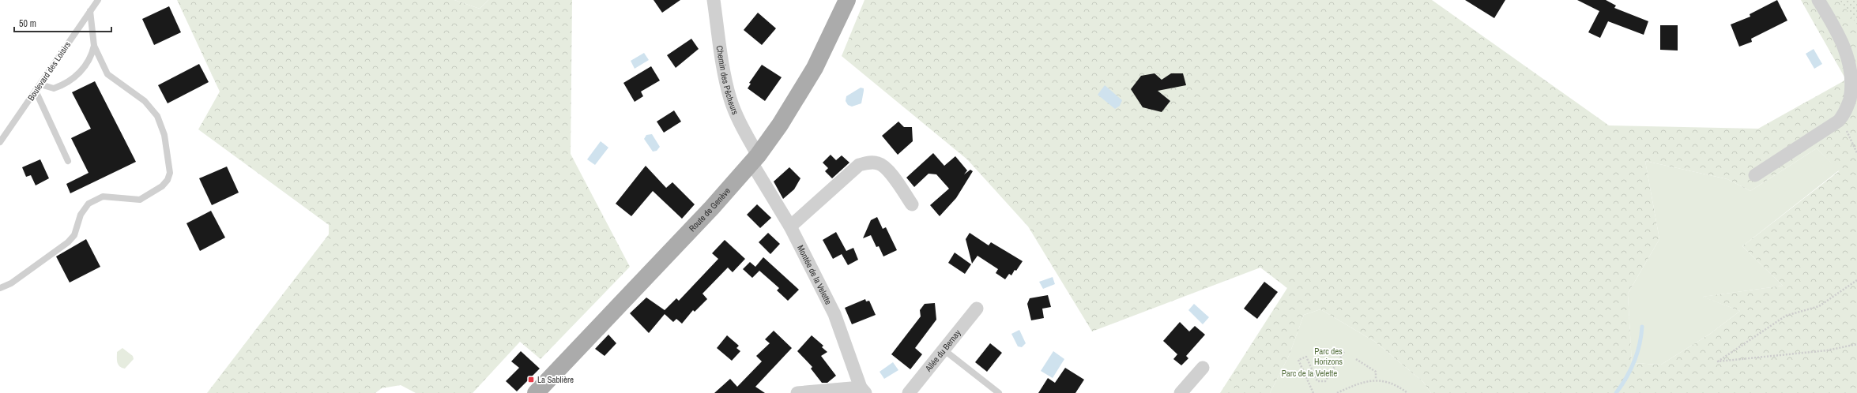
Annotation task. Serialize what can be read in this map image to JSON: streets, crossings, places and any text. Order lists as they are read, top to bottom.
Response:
{
  "streets": {
    "main road": ["Route de Genève"],
    "street": ["Chemin des Pêcheurs", "Montée de la Velette", "Allée du Bernay"],
    "lane": ["Boulevard des Loisirs"]
  },
  "crossings": [
    ["Chemin des Pêcheurs", "Route de Genève"],
    ["Chemin des Pêcheurs", "Montée de la Velette"],
    ["Route de Genève", "Montée de la Velette"]
  ],
  "parks": ["Parc des Horizons", "Parc de la Velette"],
  "places": {
    "transit": ["La Sablière"]
  },
  "scale_bar": "50 m"
}
